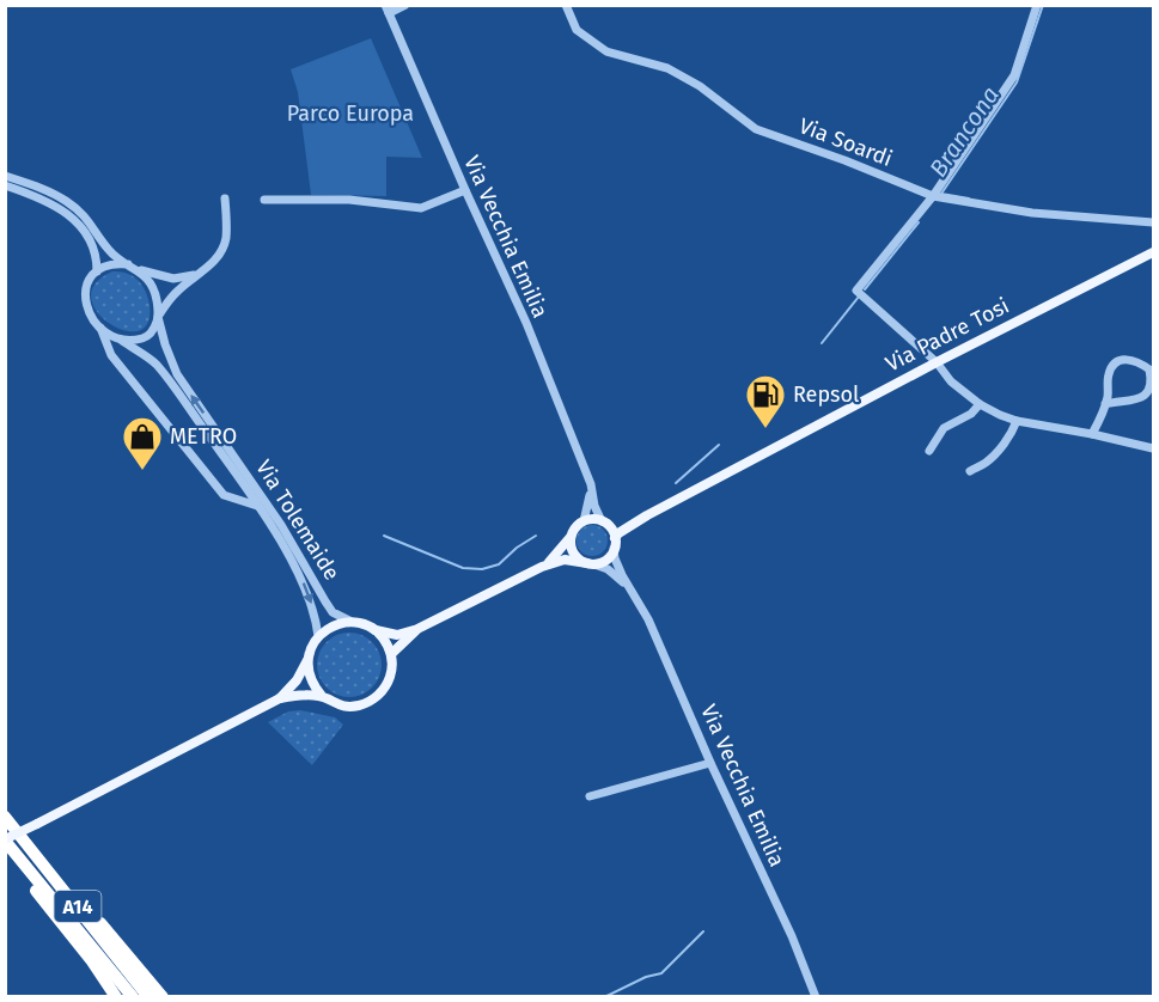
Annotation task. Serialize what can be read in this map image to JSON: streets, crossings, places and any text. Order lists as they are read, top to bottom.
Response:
{
  "streets": {
    "highway": ["A14"],
    "main road": ["Via Padre Tosi", "Via Tolemaide"],
    "street": ["Via Soardi", "Via Vecchia Emilia"]
  },
  "crossings": [
    ["Via Vecchia Emilia", "Via Tolemaide"]
  ],
  "water": ["Brancona"],
  "parks": ["Parco Europa"],
  "places": {
    "fuel station": ["Repsol"],
    "shop": ["METRO"]
  }
}
